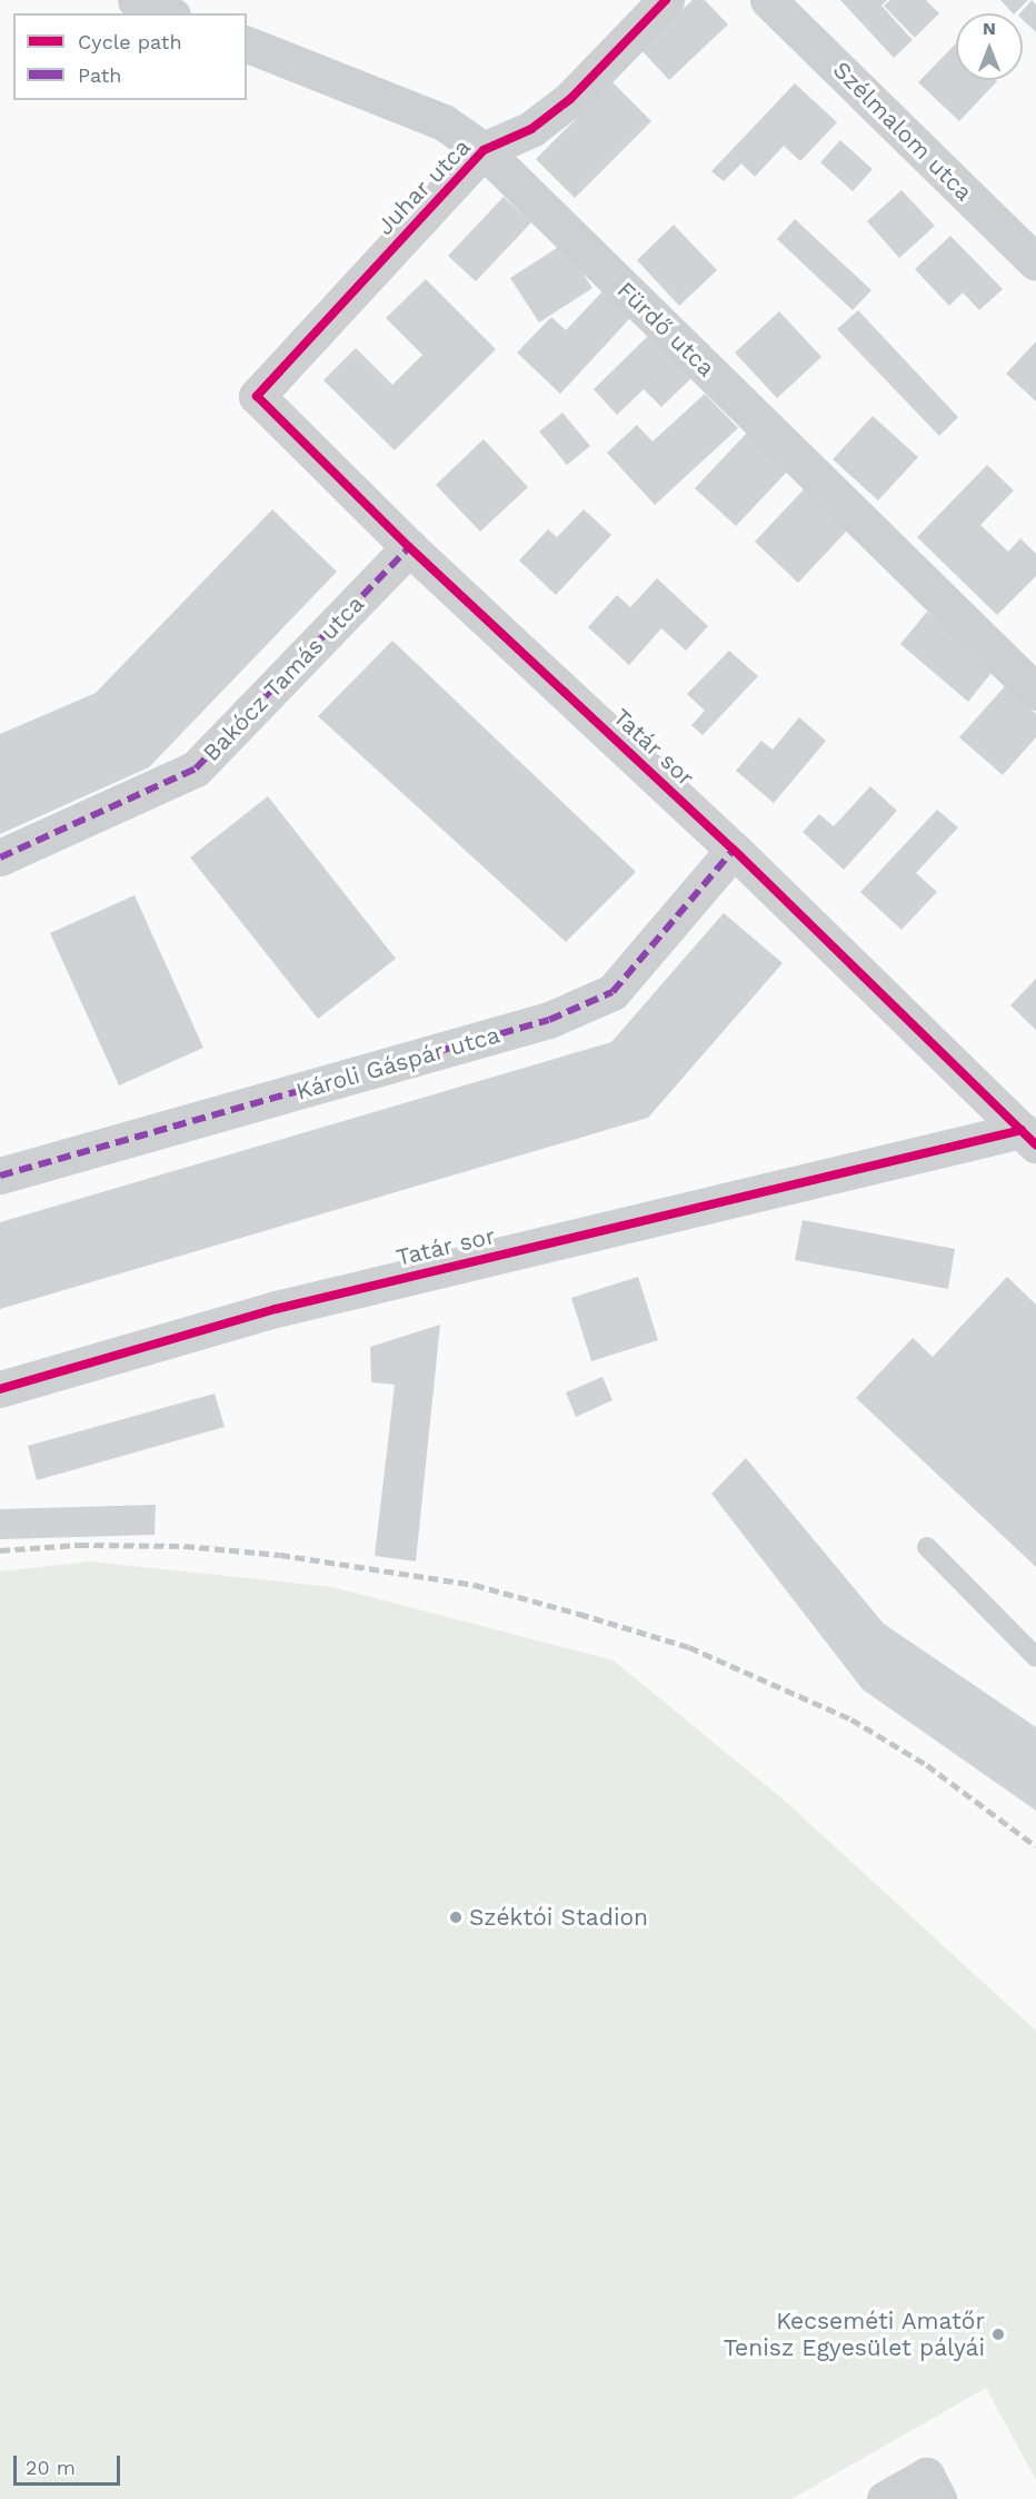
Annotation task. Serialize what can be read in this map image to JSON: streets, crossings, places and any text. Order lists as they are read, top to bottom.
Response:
{
  "streets": {
    "street": [
      "Szélmalom utca",
      "Juhar utca",
      "Fürdő utca",
      "Bakócz Tamás utca",
      "Tatár sor",
      "Károli Gáspár utca"
    ]
  },
  "crossings": [
    ["Juhar utca", "Fürdő utca"],
    ["Juhar utca", "Tatár sor"],
    ["Bakócz Tamás utca", "Tatár sor"],
    ["Tatár sor", "Károli Gáspár utca"]
  ],
  "places": ["Széktói Stadion", "Kecseméti Amatőr Tenisz Egyesület pályái"],
  "legend": ["Cycle path", "Path"],
  "scale_bar": "20 m",
  "north": "top"
}
